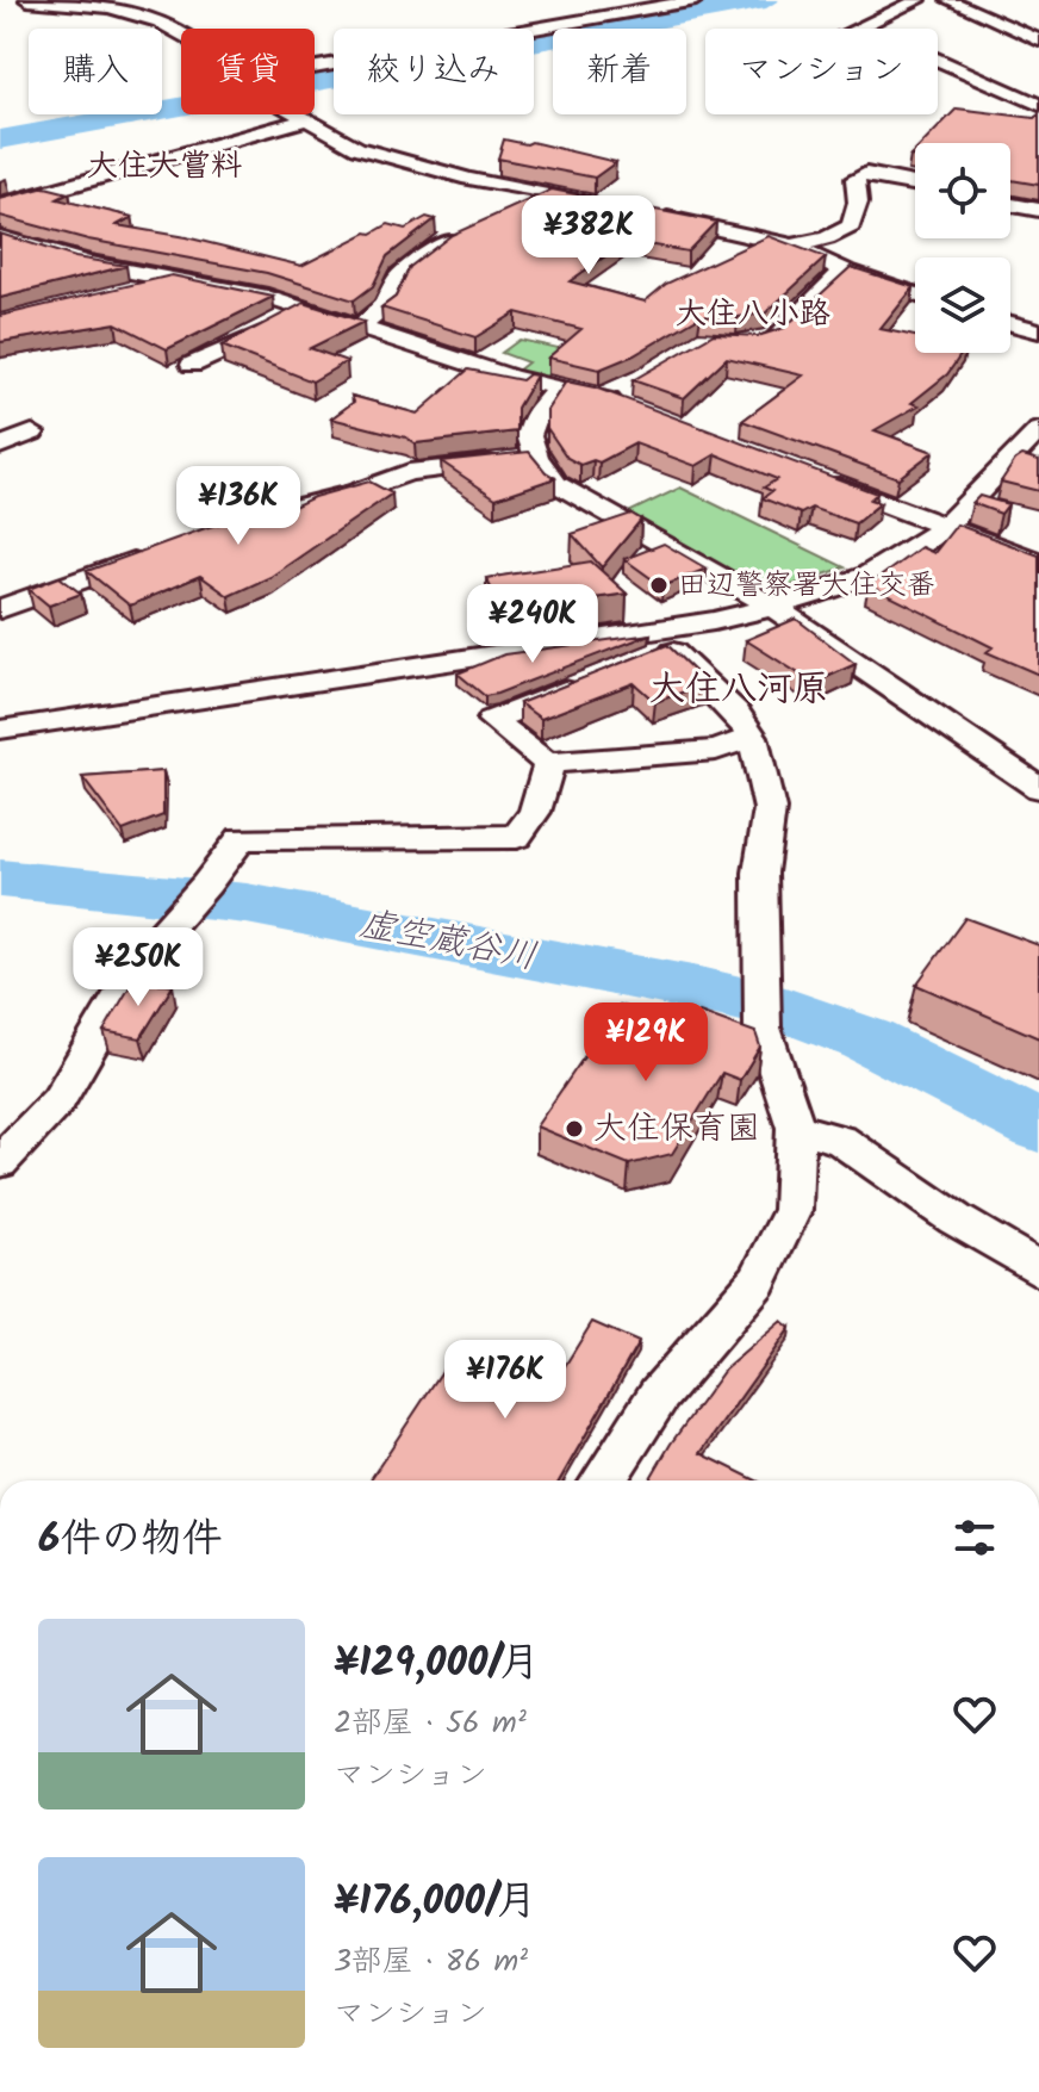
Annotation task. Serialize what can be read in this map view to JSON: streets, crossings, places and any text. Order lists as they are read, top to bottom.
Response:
{
  "districts": ["大住大嘗料", "大住八小路", "大住八河原"],
  "water": ["虚空蔵谷川"],
  "places": ["田辺警察署大住交番", "大住保育園"],
  "page": {
    "chip": [
      "購入",
      "賃貸",
      "絞り込み",
      "新着",
      "マンション"
    ],
    "price": [
      "¥382K",
      "¥136K",
      "¥240K",
      "¥250K",
      "¥129K",
      "¥176K"
    ],
    "heading": "6件の物件",
    "list": [
      {
        "name": "¥129,000/月",
        "note": "2部屋 · 56 m² · マンション"
      },
      {
        "name": "¥176,000/月",
        "note": "3部屋 · 86 m² · マンション"
      }
    ]
  }
}
